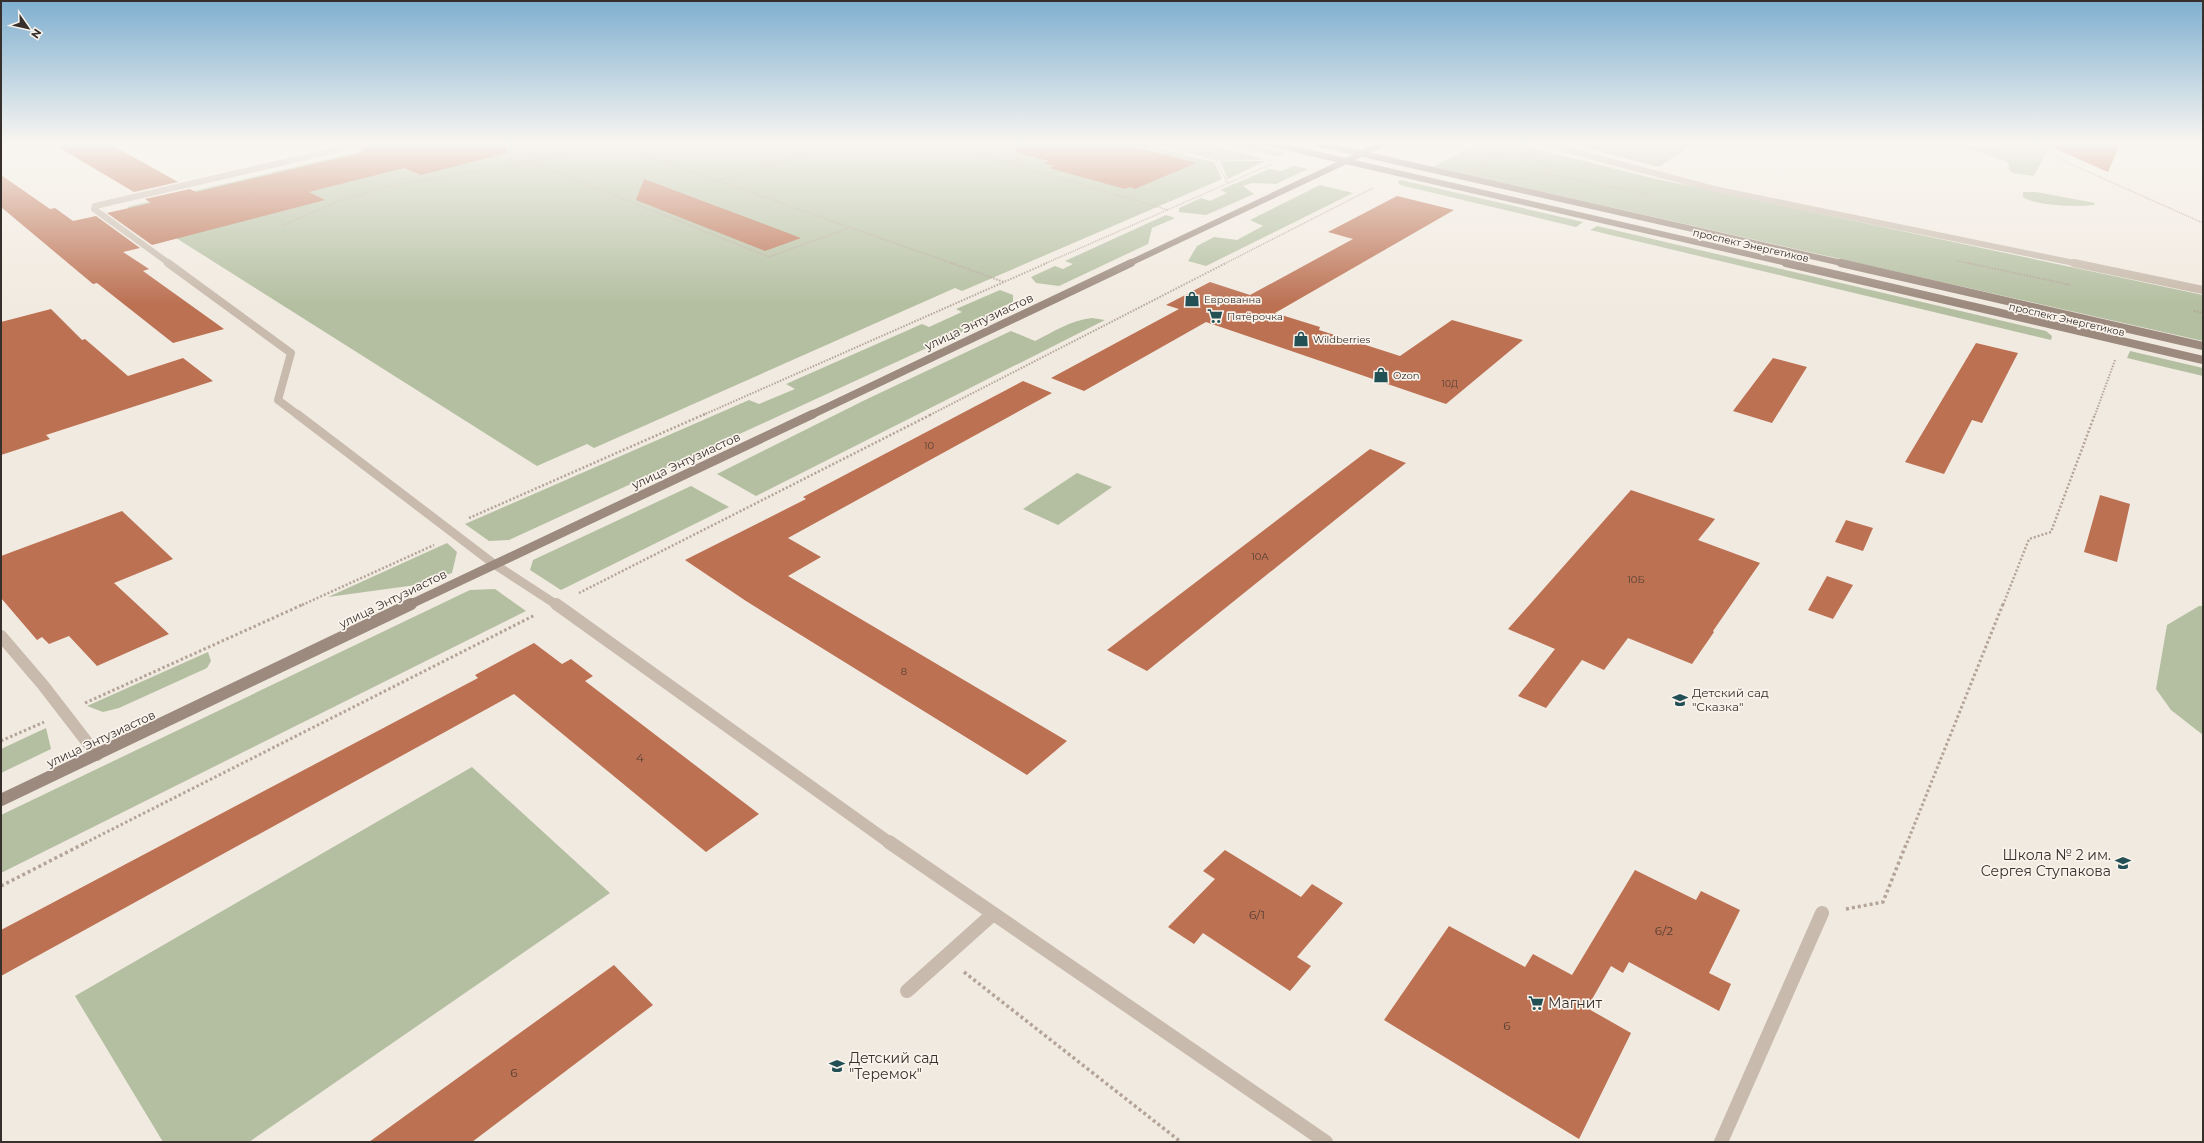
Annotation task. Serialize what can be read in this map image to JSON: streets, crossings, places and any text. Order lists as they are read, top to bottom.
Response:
{
  "streets": {
    "main road": ["проспект Энергетиков", "улица Энтузиастов"]
  },
  "places": {
    "shop": ["Еврованна", "Wildberries", "Ozon"],
    "supermarket": ["Пятёрочка", "Магнит"],
    "school or university": ["Детский сад \"Сказка\"", "Школа № 2 им. Сергея Ступакова", "Детский сад \"Теремок\""]
  },
  "house_numbers": [
    "10Д",
    "10",
    "10А",
    "10Б",
    "8",
    "4",
    "6/1",
    "6/2",
    "6",
    "6"
  ],
  "north": "bottom right"
}
